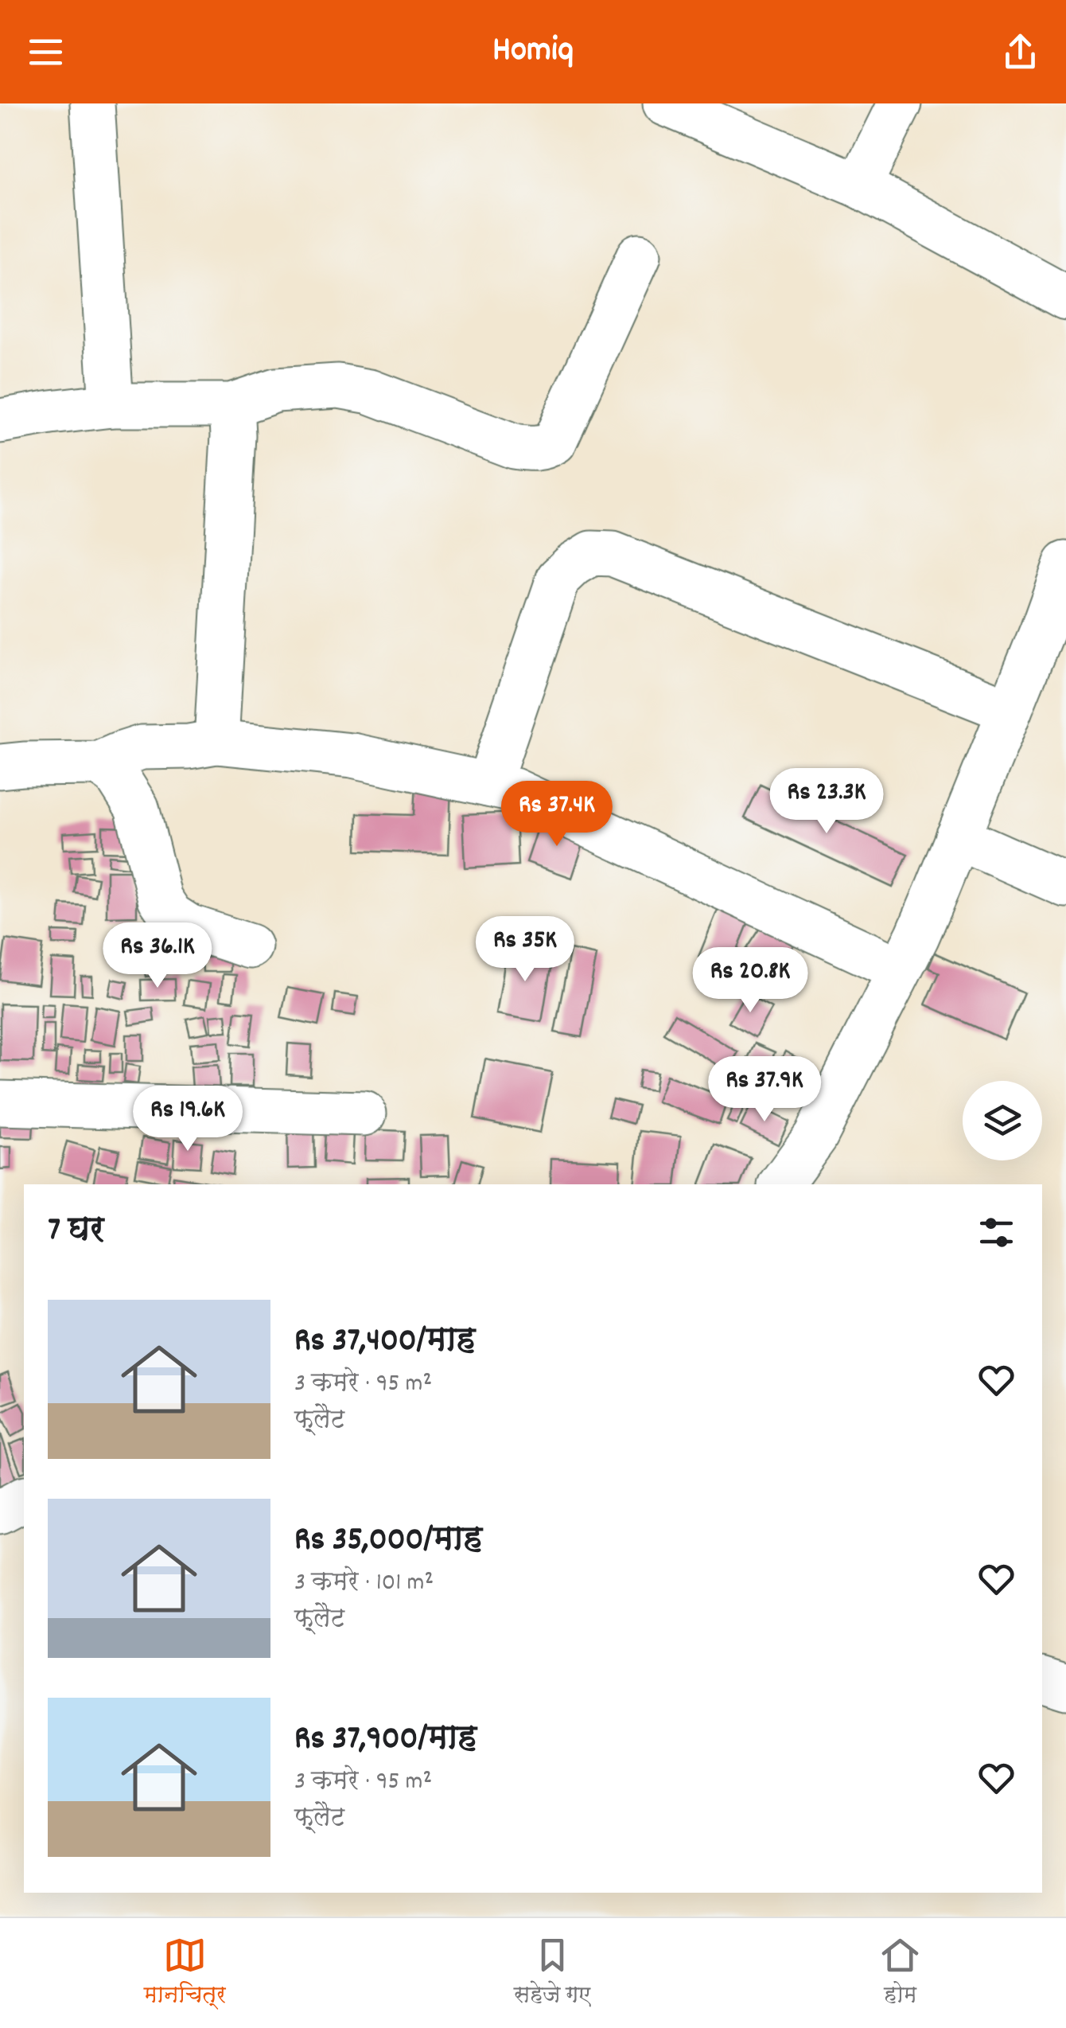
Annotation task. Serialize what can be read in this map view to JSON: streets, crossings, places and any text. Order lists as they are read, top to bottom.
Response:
{
  "page": {
    "header": "Homiq",
    "price": [
      "Rs 23.3K",
      "Rs 37.4K",
      "Rs 35K",
      "Rs 36.1K",
      "Rs 20.8K",
      "Rs 37.9K",
      "Rs 19.6K"
    ],
    "heading": "7 घर",
    "list": [
      {
        "name": "Rs 37,400/माह",
        "note": "3 कमरे · 95 m² · फ़्लैट"
      },
      {
        "name": "Rs 35,000/माह",
        "note": "3 कमरे · 101 m² · फ़्लैट"
      },
      {
        "name": "Rs 37,900/माह",
        "note": "3 कमरे · 95 m² · फ़्लैट"
      }
    ],
    "tabs": ["मानचित्र", "सहेजे गए", "होम"]
  }
}
